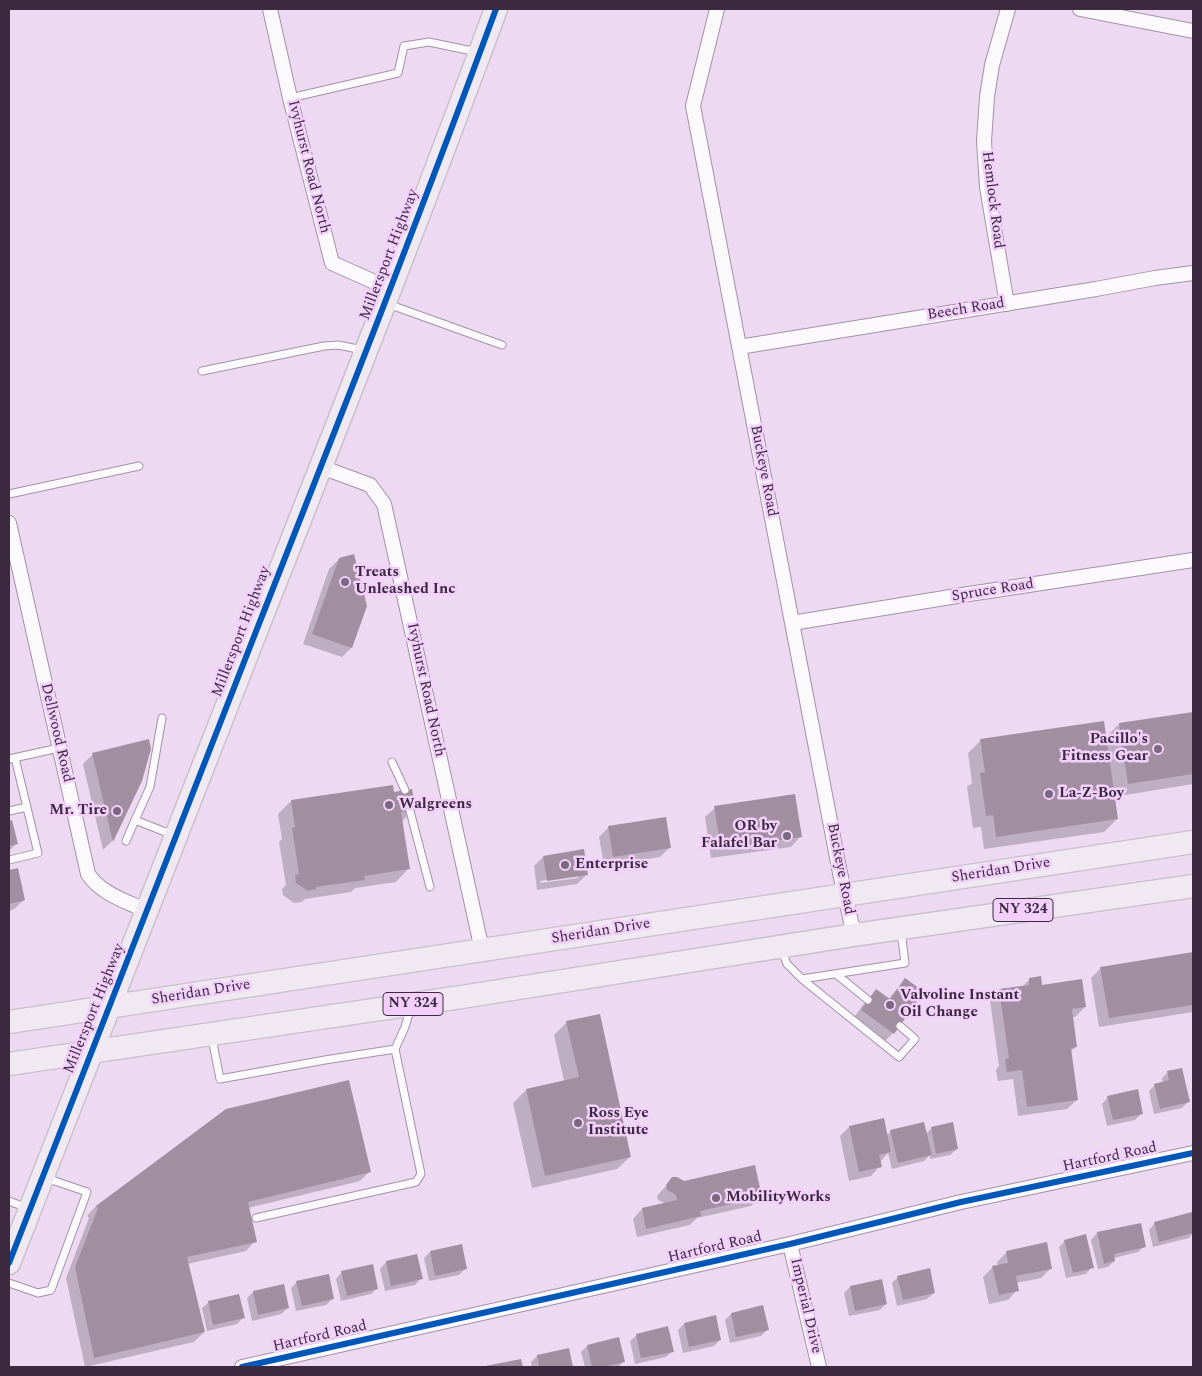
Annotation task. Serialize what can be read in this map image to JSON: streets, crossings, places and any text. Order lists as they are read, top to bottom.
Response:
{
  "streets": {
    "main road": ["Millersport Highway", "Sheridan Drive", "NY 324"],
    "street": [
      "Ivyhurst Road North",
      "Hemlock Road",
      "Beech Road",
      "Buckeye Road",
      "Spruce Road",
      "Dellwood Road",
      "Hartford Road",
      "Imperial Drive"
    ]
  },
  "crossings": [
    ["Ivyhurst Road North", "Millersport Highway"],
    ["Ivyhurst Road North", "Sheridan Drive"],
    ["Hemlock Road", "Beech Road"],
    ["Millersport Highway", "Dellwood Road"],
    ["Millersport Highway", "Sheridan Drive"],
    ["Millersport Highway", "NY 324"],
    ["Beech Road", "Buckeye Road"],
    ["Buckeye Road", "Spruce Road"],
    ["Buckeye Road", "Sheridan Drive"],
    ["Buckeye Road", "NY 324"],
    ["Hartford Road", "Imperial Drive"]
  ],
  "places": [
    "Treats Unleashed Inc",
    "Pacillo's Fitness Gear",
    "La-Z-Boy",
    "Walgreens",
    "Mr. Tire",
    "OR by Falafel Bar",
    "Enterprise",
    "Valvoline Instant Oil Change",
    "Ross Eye Institute",
    "MobilityWorks"
  ]
}
